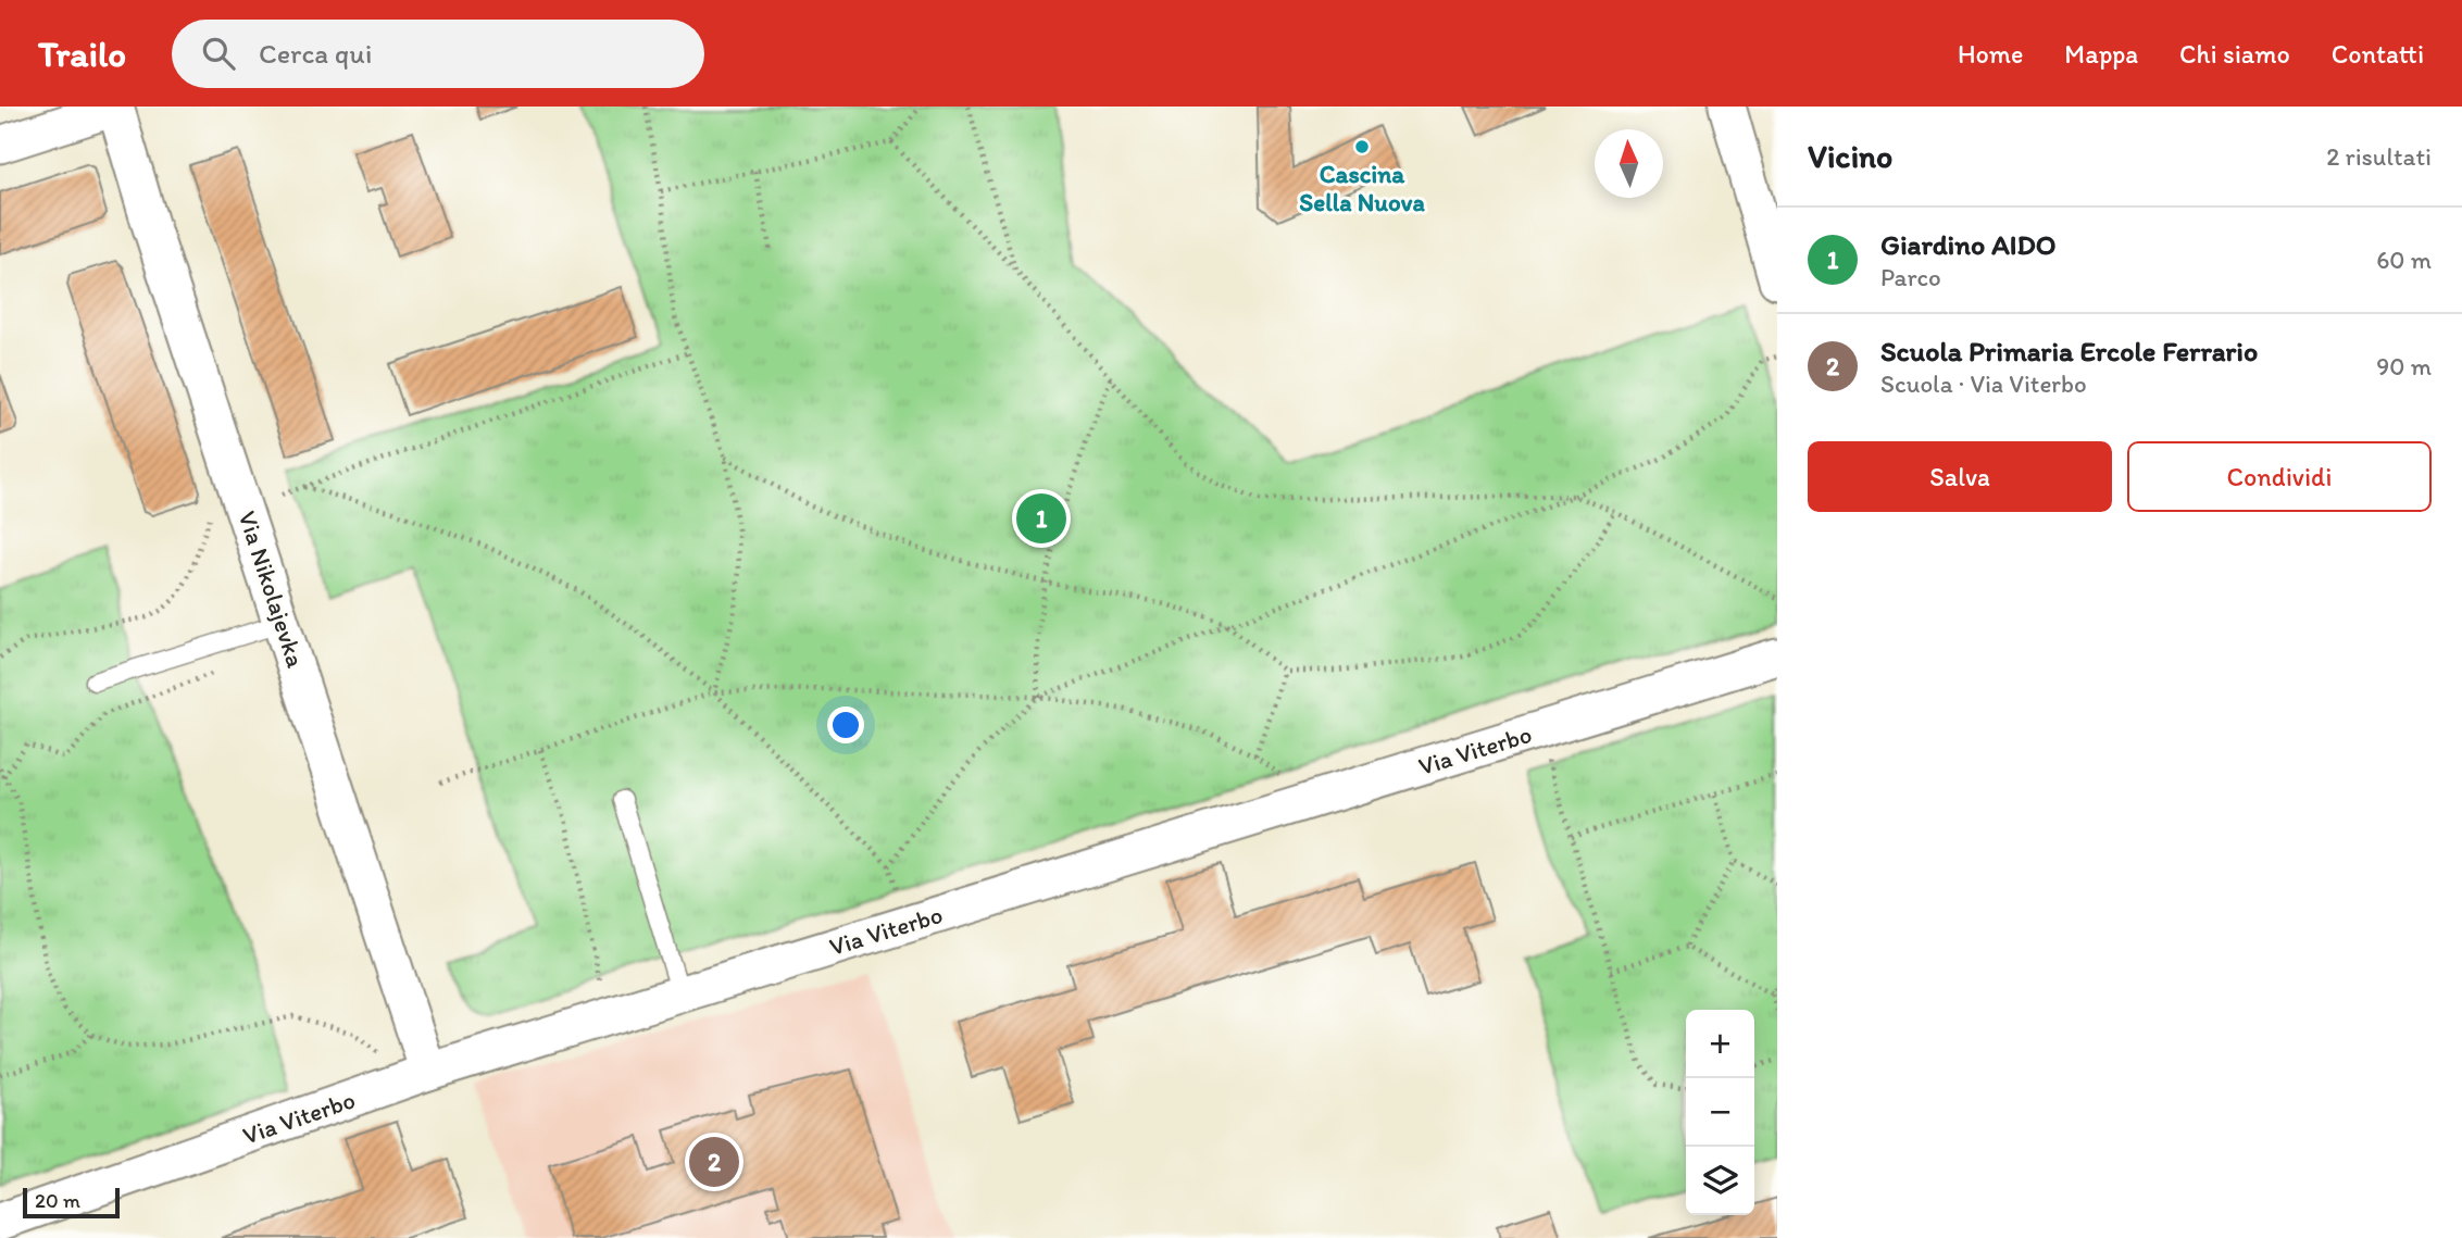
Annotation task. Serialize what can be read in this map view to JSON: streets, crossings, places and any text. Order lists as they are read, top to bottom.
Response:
{
  "streets": {
    "street": ["Via Nikolajevka", "Via Viterbo"]
  },
  "crossings": [
    ["Via Nikolajevka", "Via Viterbo"]
  ],
  "places": ["Cascina Sella Nuova"],
  "scale_bar": "20 m",
  "north": "top",
  "page": {
    "header": "Trailo",
    "search": "Cerca qui",
    "nav": [
      "Home",
      "Mappa",
      "Chi siamo",
      "Contatti"
    ],
    "heading": ["Vicino", "2 risultati"],
    "list": [
      {
        "mark": "1",
        "name": "Giardino AIDO",
        "note": "Parco",
        "value": "60 m"
      },
      {
        "mark": "2",
        "name": "Scuola Primaria Ercole Ferrario",
        "note": "Scuola · Via Viterbo",
        "value": "90 m"
      }
    ],
    "buttons": ["Salva", "Condividi"],
    "pins": ["1", "2"],
    "map_buttons": ["+", "−"],
    "scale": "20 m"
  }
}
